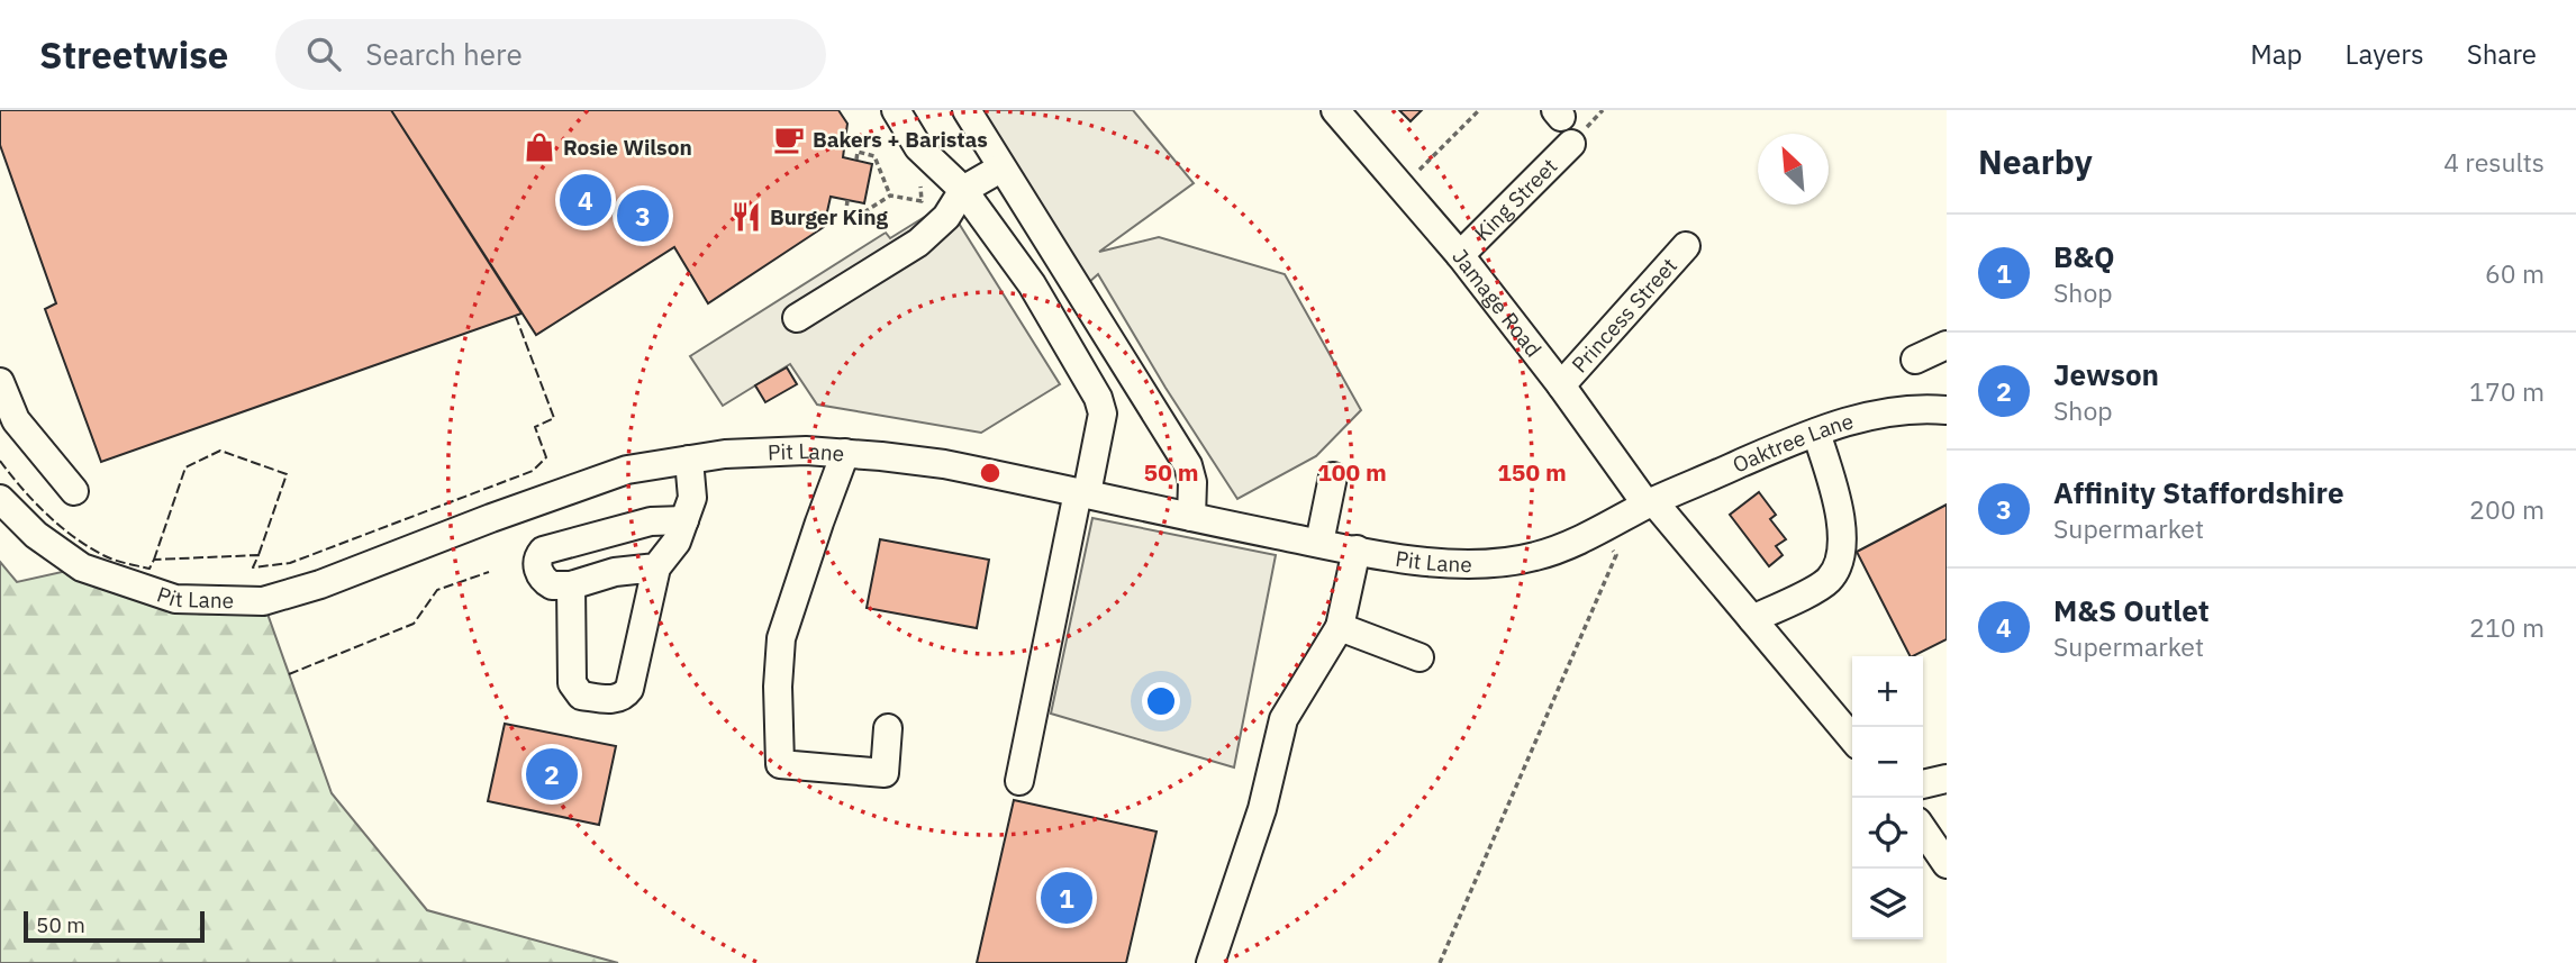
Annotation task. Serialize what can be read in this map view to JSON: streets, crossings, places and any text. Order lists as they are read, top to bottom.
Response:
{
  "streets": {
    "street": [
      "King Street",
      "Jamage Road",
      "Princess Street",
      "Oaktree Lane",
      "Pit Lane"
    ]
  },
  "crossings": [
    ["King Street", "Jamage Road"],
    ["Jamage Road", "Princess Street"],
    ["Jamage Road", "Oaktree Lane"],
    ["Jamage Road", "Pit Lane"],
    ["Oaktree Lane", "Pit Lane"]
  ],
  "places": {
    "cafe": ["Bakers + Baristas"],
    "shop": ["Rosie Wilson"],
    "restaurant": ["Burger King"]
  },
  "scale_bar": "50 m",
  "north": "top left",
  "page": {
    "header": "Streetwise",
    "search": "Search here",
    "nav": ["Map", "Layers", "Share"],
    "heading": ["Nearby", "4 results"],
    "pins": [
      "4",
      "3",
      "2",
      "1"
    ],
    "list": [
      {
        "mark": "1",
        "name": "B&Q",
        "note": "Shop",
        "value": "60 m"
      },
      {
        "mark": "2",
        "name": "Jewson",
        "note": "Shop",
        "value": "170 m"
      },
      {
        "mark": "3",
        "name": "Affinity Staffordshire",
        "note": "Supermarket",
        "value": "200 m"
      },
      {
        "mark": "4",
        "name": "M&S Outlet",
        "note": "Supermarket",
        "value": "210 m"
      }
    ],
    "map_buttons": ["+", "−"],
    "scale": "50 m"
  },
  "rings": ["50 m", "100 m", "150 m"]
}
